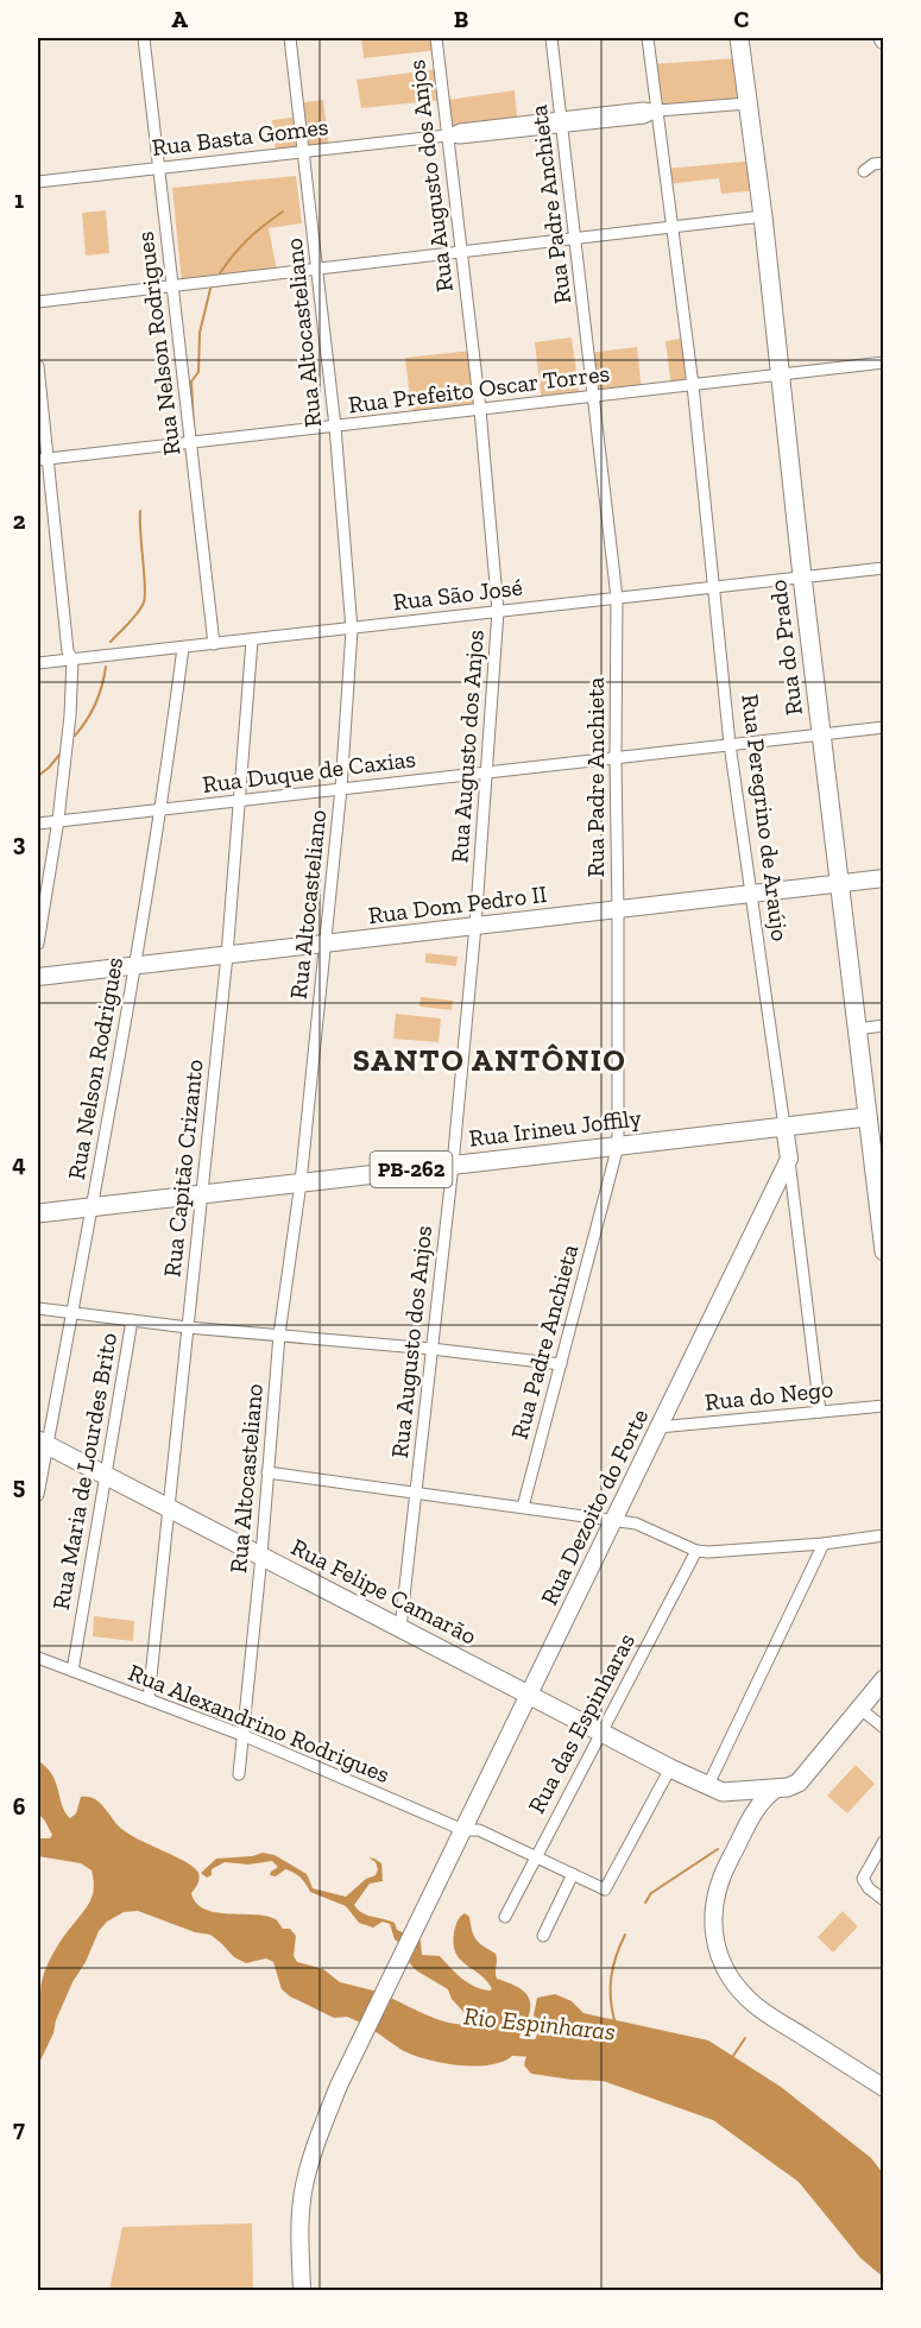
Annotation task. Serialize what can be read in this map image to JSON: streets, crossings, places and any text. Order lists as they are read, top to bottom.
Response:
{
  "streets": {
    "main road": [
      "Rua do Prado",
      "Rua Peregrino de Araújo",
      "Rua Dom Pedro II",
      "Rua Irineu Joffily",
      "PB-262",
      "Rua Dezoito do Forte",
      "Rua Felipe Camarão"
    ],
    "street": [
      "Rua Basta Gomes",
      "Rua Augusto dos Anjos",
      "Rua Padre Anchieta",
      "Rua Altocasteliano",
      "Rua Nelson Rodrigues",
      "Rua Prefeito Oscar Torres",
      "Rua São José",
      "Rua Duque de Caxias",
      "Rua Capitão Crizanto",
      "Rua do Nego",
      "Rua Maria de Lourdes Brito",
      "Rua Alexandrino Rodrigues",
      "Rua das Espinharas"
    ]
  },
  "crossings": [
    ["Rua Basta Gomes", "Rua Augusto dos Anjos"],
    ["Rua Basta Gomes", "Rua Padre Anchieta"],
    ["Rua Basta Gomes", "Rua Altocasteliano"],
    ["Rua Basta Gomes", "Rua Nelson Rodrigues"],
    ["Rua Basta Gomes", "Rua do Prado"],
    ["Rua Basta Gomes", "Rua Peregrino de Araújo"],
    ["Rua Augusto dos Anjos", "Rua Prefeito Oscar Torres"],
    ["Rua Augusto dos Anjos", "Rua São José"],
    ["Rua Augusto dos Anjos", "Rua Duque de Caxias"],
    ["Rua Augusto dos Anjos", "Rua Dom Pedro II"],
    ["Rua Augusto dos Anjos", "Rua Irineu Joffily"],
    ["Rua Augusto dos Anjos", "Rua Felipe Camarão"],
    ["Rua Padre Anchieta", "Rua Prefeito Oscar Torres"],
    ["Rua Padre Anchieta", "Rua São José"],
    ["Rua Padre Anchieta", "Rua Duque de Caxias"],
    ["Rua Padre Anchieta", "Rua Dom Pedro II"],
    ["Rua Padre Anchieta", "Rua Irineu Joffily"],
    ["Rua Altocasteliano", "Rua Prefeito Oscar Torres"],
    ["Rua Altocasteliano", "Rua São José"],
    ["Rua Altocasteliano", "Rua Duque de Caxias"],
    ["Rua Altocasteliano", "Rua Dom Pedro II"],
    ["Rua Altocasteliano", "Rua Irineu Joffily"],
    ["Rua Altocasteliano", "Rua Felipe Camarão"],
    ["Rua Altocasteliano", "Rua Alexandrino Rodrigues"],
    ["Rua Nelson Rodrigues", "Rua Prefeito Oscar Torres"],
    ["Rua Nelson Rodrigues", "Rua São José"],
    ["Rua Nelson Rodrigues", "Rua Duque de Caxias"],
    ["Rua Nelson Rodrigues", "Rua Dom Pedro II"],
    ["Rua Nelson Rodrigues", "Rua Irineu Joffily"],
    ["Rua Nelson Rodrigues", "Rua Felipe Camarão"],
    ["Rua Prefeito Oscar Torres", "Rua do Prado"],
    ["Rua Prefeito Oscar Torres", "Rua Peregrino de Araújo"],
    ["Rua São José", "Rua do Prado"],
    ["Rua São José", "Rua Peregrino de Araújo"],
    ["Rua São José", "Rua Capitão Crizanto"],
    ["Rua do Prado", "Rua Duque de Caxias"],
    ["Rua do Prado", "Rua Dom Pedro II"],
    ["Rua do Prado", "Rua Irineu Joffily"],
    ["Rua Duque de Caxias", "Rua Peregrino de Araújo"],
    ["Rua Duque de Caxias", "Rua Capitão Crizanto"],
    ["Rua Peregrino de Araújo", "Rua Dom Pedro II"],
    ["Rua Peregrino de Araújo", "Rua Irineu Joffily"],
    ["Rua Peregrino de Araújo", "Rua do Nego"],
    ["Rua Peregrino de Araújo", "Rua Dezoito do Forte"],
    ["Rua Dom Pedro II", "Rua Capitão Crizanto"],
    ["Rua Irineu Joffily", "Rua Capitão Crizanto"],
    ["Rua Capitão Crizanto", "Rua Felipe Camarão"],
    ["Rua Capitão Crizanto", "Rua Alexandrino Rodrigues"],
    ["Rua do Nego", "Rua Dezoito do Forte"],
    ["Rua Maria de Lourdes Brito", "Rua Felipe Camarão"],
    ["Rua Maria de Lourdes Brito", "Rua Alexandrino Rodrigues"],
    ["Rua Dezoito do Forte", "Rua Felipe Camarão"],
    ["Rua Dezoito do Forte", "Rua Alexandrino Rodrigues"],
    ["Rua Felipe Camarão", "Rua Alexandrino Rodrigues"],
    ["Rua Felipe Camarão", "Rua das Espinharas"],
    ["Rua Alexandrino Rodrigues", "Rua das Espinharas"]
  ],
  "districts": ["SANTO ANTÔNIO"],
  "water": ["Rio Espinharas"],
  "grid": {
    "columns": ["A", "B", "C"],
    "rows": [
      "1",
      "2",
      "3",
      "4",
      "5",
      "6",
      "7"
    ]
  }
}
